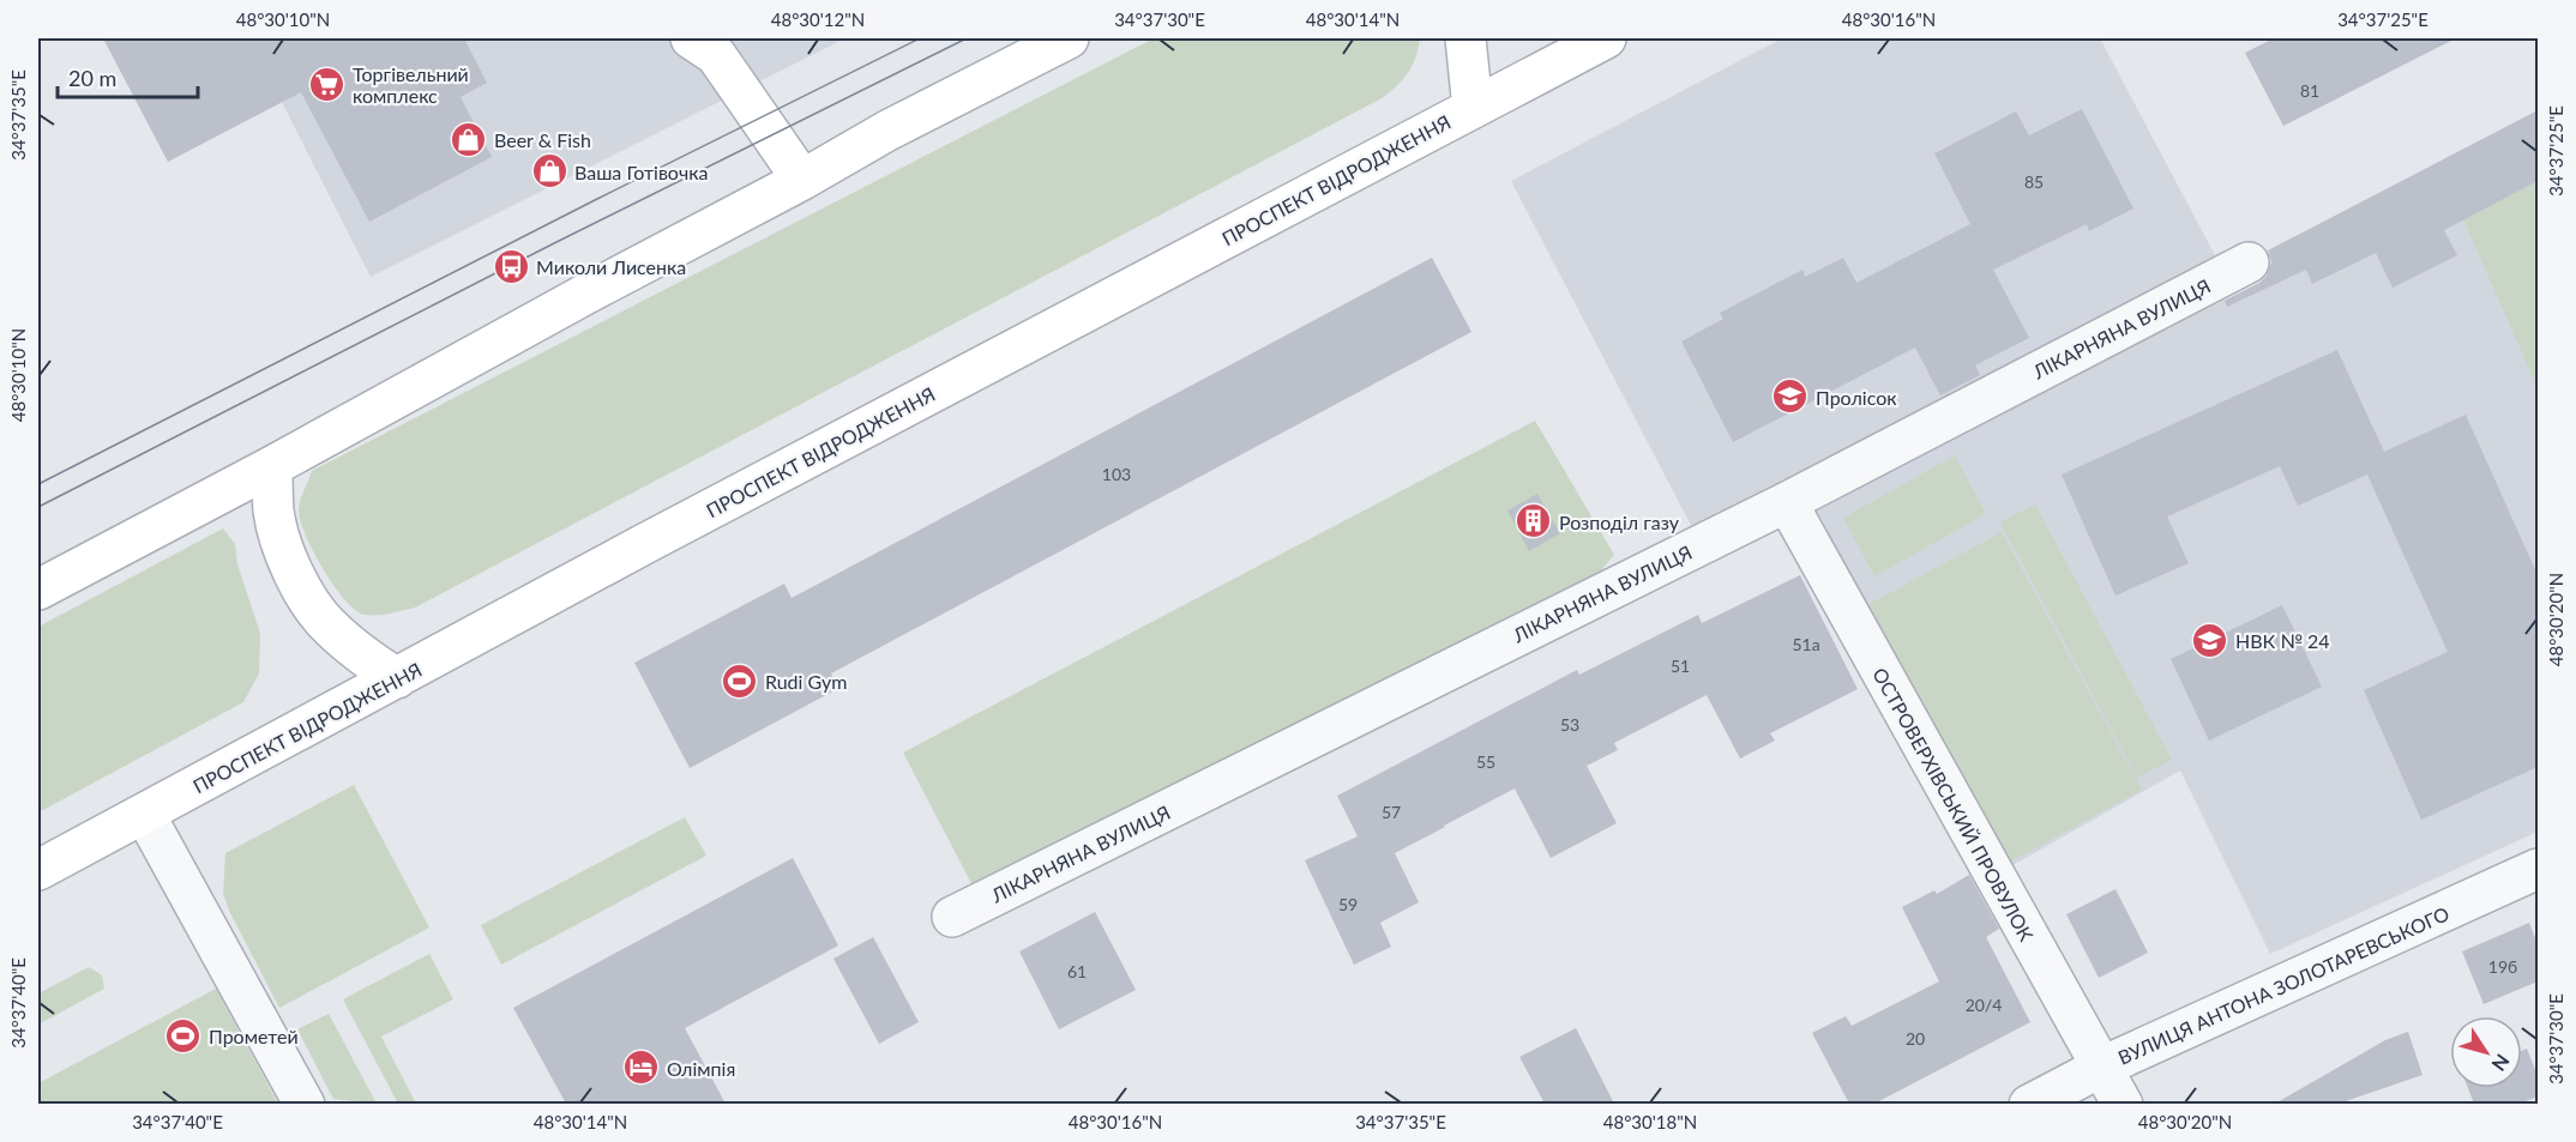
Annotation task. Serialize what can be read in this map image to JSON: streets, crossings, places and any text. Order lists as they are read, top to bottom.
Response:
{
  "streets": {
    "main road": ["ПРОСПЕКТ ВІДРОДЖЕННЯ"],
    "street": ["ЛІКАРНЯНА ВУЛИЦЯ", "ОСТРОВЕРХІВСЬКИЙ ПРОВУЛОК", "ВУЛИЦЯ АНТОНА ЗОЛОТАРЕВСЬКОГО"]
  },
  "crossings": [
    ["ЛІКАРНЯНА ВУЛИЦЯ", "ОСТРОВЕРХІВСЬКИЙ ПРОВУЛОК"],
    ["ОСТРОВЕРХІВСЬКИЙ ПРОВУЛОК", "ВУЛИЦЯ АНТОНА ЗОЛОТАРЕВСЬКОГО"]
  ],
  "places": {
    "supermarket": ["Торгівельний комплекс"],
    "shop": ["Beer & Fish", "Ваша Готівочка"],
    "bus stop": ["Миколи Лисенка"],
    "school or university": ["Пролісок", "НВК № 24"],
    "building": ["Розподіл газу"],
    "sports": ["Rudi Gym", "Прометей"],
    "hotel": ["Олімпія"]
  },
  "house_numbers": [
    "81",
    "85",
    "103",
    "51а",
    "51",
    "53",
    "55",
    "57",
    "59",
    "19б",
    "61",
    "20/4",
    "20"
  ],
  "scale_bar": "20 m",
  "north": "bottom right",
  "coordinates": [
    "48°30'10\"N",
    "48°30'12\"N",
    "34°37'30\"E",
    "48°30'14\"N",
    "48°30'16\"N",
    "34°37'25\"E",
    "34°37'35\"E",
    "48°30'20\"N",
    "34°37'40\"E",
    "48°30'18\"N"
  ]
}
